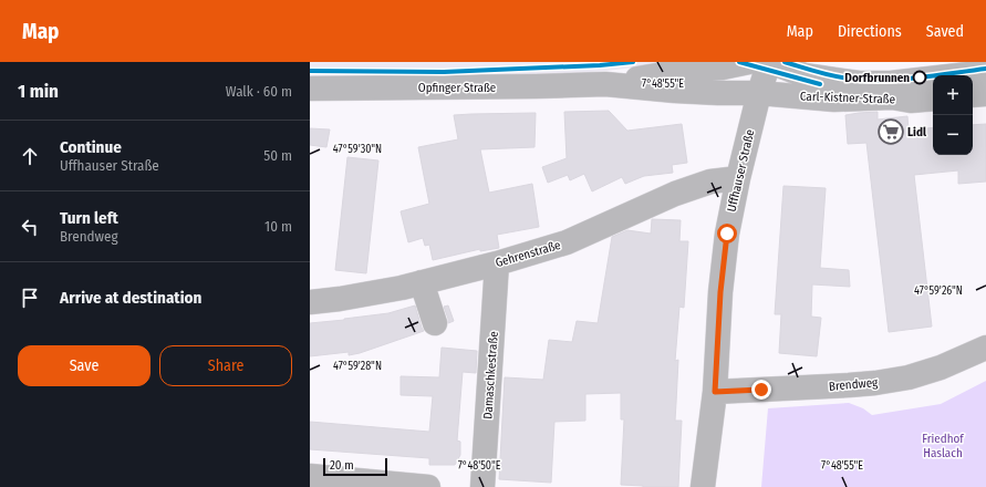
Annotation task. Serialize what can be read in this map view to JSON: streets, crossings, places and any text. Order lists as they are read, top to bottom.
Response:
{
  "streets": {
    "street": [
      "Opfinger Straße",
      "Carl-Kistner-Straße",
      "Uffhauser Straße",
      "Gehrenstraße",
      "Damaschkestraße",
      "Brendweg"
    ]
  },
  "crossings": [
    ["Opfinger Straße", "Carl-Kistner-Straße"],
    ["Opfinger Straße", "Uffhauser Straße"],
    ["Carl-Kistner-Straße", "Uffhauser Straße"],
    ["Uffhauser Straße", "Gehrenstraße"],
    ["Uffhauser Straße", "Brendweg"],
    ["Gehrenstraße", "Damaschkestraße"]
  ],
  "parks": ["Friedhof Haslach"],
  "places": {
    "other": ["Dorfbrunnen"],
    "supermarket": ["Lidl"]
  },
  "scale_bar": "20 m",
  "page": {
    "header": "Map",
    "nav": ["Map", "Directions", "Saved"],
    "heading": ["1 min", "Walk · 60 m"],
    "map_buttons": ["+", "−"],
    "list": [
      ["Continue", "Uffhauser Straße", "50 m"],
      ["Turn left", "Brendweg", "10 m"],
      "Arrive at destination"
    ],
    "buttons": ["Save", "Share"],
    "scale": "20 m"
  },
  "coordinates": [
    "7°48'55\"E",
    "47°59'30\"N",
    "47°59'26\"N",
    "47°59'28\"N",
    "7°48'50\"E"
  ]
}
